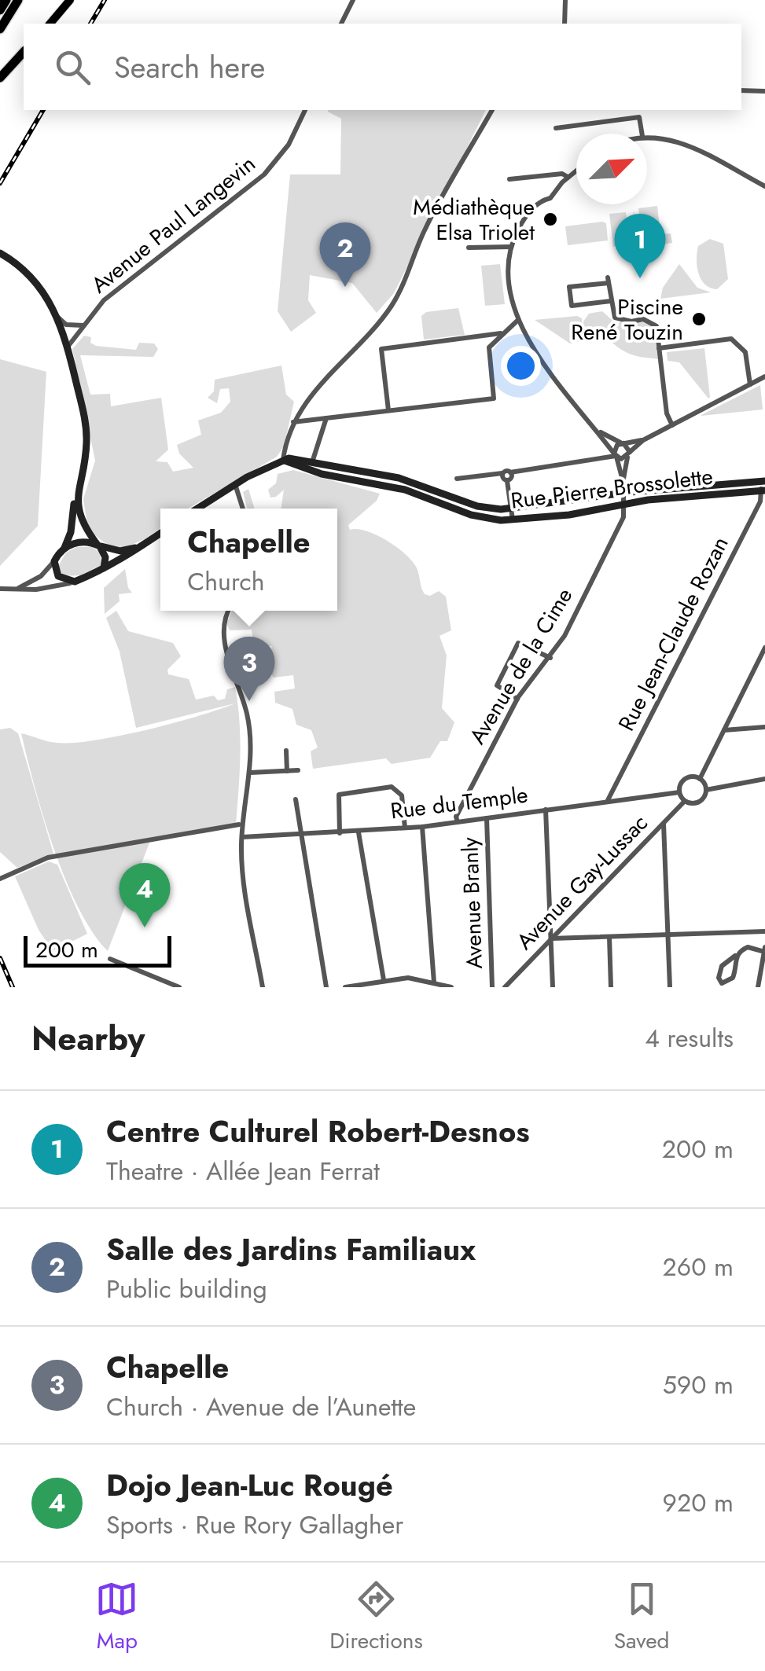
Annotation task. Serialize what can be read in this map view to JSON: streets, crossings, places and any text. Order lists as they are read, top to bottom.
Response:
{
  "streets": {
    "main road": ["Rue Pierre Brossolette"],
    "street": [
      "Avenue Paul Langevin",
      "Rue Jean-Claude Rozan",
      "Avenue de la Cime",
      "Rue du Temple",
      "Avenue Gay-Lussac",
      "Avenue Branly"
    ]
  },
  "crossings": [
    ["Rue Pierre Brossolette", "Rue Jean-Claude Rozan"],
    ["Rue Pierre Brossolette", "Avenue de la Cime"],
    ["Rue Jean-Claude Rozan", "Rue du Temple"],
    ["Avenue de la Cime", "Rue du Temple"],
    ["Rue du Temple", "Avenue Gay-Lussac"],
    ["Rue du Temple", "Avenue Branly"]
  ],
  "places": ["Médiathèque Elsa Triolet", "Piscine René Touzin"],
  "scale_bar": "200 m",
  "north": "top right",
  "page": {
    "search": "Search here",
    "pins": [
      "1",
      "2",
      "3",
      "4"
    ],
    "popup": ["Chapelle", "Church"],
    "scale": "200 m",
    "heading": ["Nearby", "4 results"],
    "list": [
      {
        "mark": "1",
        "name": "Centre Culturel Robert-Desnos",
        "note": "Theatre · Allée Jean Ferrat",
        "value": "200 m"
      },
      {
        "mark": "2",
        "name": "Salle des Jardins Familiaux",
        "note": "Public building",
        "value": "260 m"
      },
      {
        "mark": "3",
        "name": "Chapelle",
        "note": "Church · Avenue de l’Aunette",
        "value": "590 m"
      },
      {
        "mark": "4",
        "name": "Dojo Jean-Luc Rougé",
        "note": "Sports · Rue Rory Gallagher",
        "value": "920 m"
      }
    ],
    "nav": ["Map", "Directions", "Saved"]
  }
}
